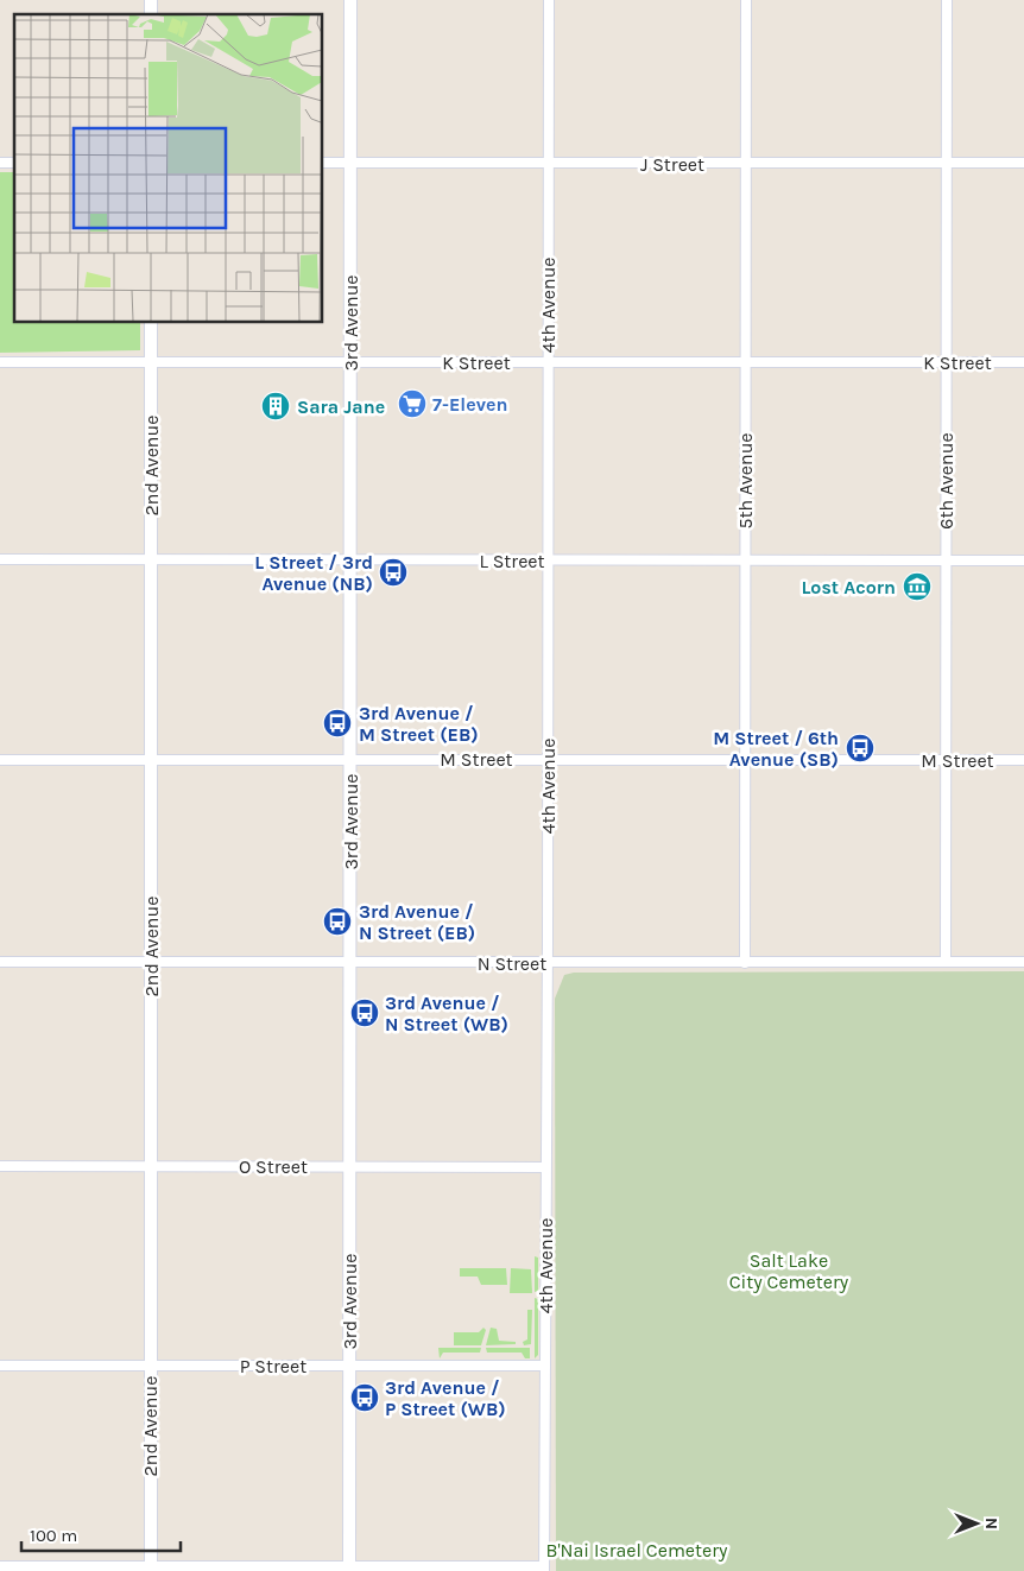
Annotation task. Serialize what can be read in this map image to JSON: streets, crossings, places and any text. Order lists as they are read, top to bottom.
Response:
{
  "streets": {
    "street": [
      "J Street",
      "4th Avenue",
      "3rd Avenue",
      "K Street",
      "2nd Avenue",
      "5th Avenue",
      "6th Avenue",
      "L Street",
      "M Street",
      "N Street",
      "O Street",
      "P Street"
    ]
  },
  "crossings": [
    ["J Street", "4th Avenue"],
    ["J Street", "3rd Avenue"],
    ["J Street", "5th Avenue"],
    ["J Street", "6th Avenue"],
    ["4th Avenue", "K Street"],
    ["4th Avenue", "L Street"],
    ["4th Avenue", "M Street"],
    ["4th Avenue", "N Street"],
    ["4th Avenue", "O Street"],
    ["4th Avenue", "P Street"],
    ["3rd Avenue", "K Street"],
    ["3rd Avenue", "L Street"],
    ["3rd Avenue", "M Street"],
    ["3rd Avenue", "N Street"],
    ["3rd Avenue", "O Street"],
    ["3rd Avenue", "P Street"],
    ["K Street", "2nd Avenue"],
    ["K Street", "5th Avenue"],
    ["K Street", "6th Avenue"],
    ["2nd Avenue", "L Street"],
    ["2nd Avenue", "M Street"],
    ["2nd Avenue", "N Street"],
    ["2nd Avenue", "O Street"],
    ["2nd Avenue", "P Street"],
    ["5th Avenue", "L Street"],
    ["5th Avenue", "M Street"],
    ["5th Avenue", "N Street"],
    ["6th Avenue", "L Street"],
    ["6th Avenue", "M Street"],
    ["6th Avenue", "N Street"]
  ],
  "parks": ["Salt Lake City Cemetery", "B'Nai Israel Cemetery"],
  "places": {
    "supermarket": ["7-Eleven"],
    "building": ["Sara Jane"],
    "bus stop": [
      "L Street / 3rd Avenue (NB)",
      "3rd Avenue / M Street (EB)",
      "M Street / 6th Avenue (SB)",
      "3rd Avenue / N Street (EB)",
      "3rd Avenue / N Street (WB)",
      "3rd Avenue / P Street (WB)"
    ],
    "museum": ["Lost Acorn"]
  },
  "scale_bar": "100 m",
  "north": "right"
}
